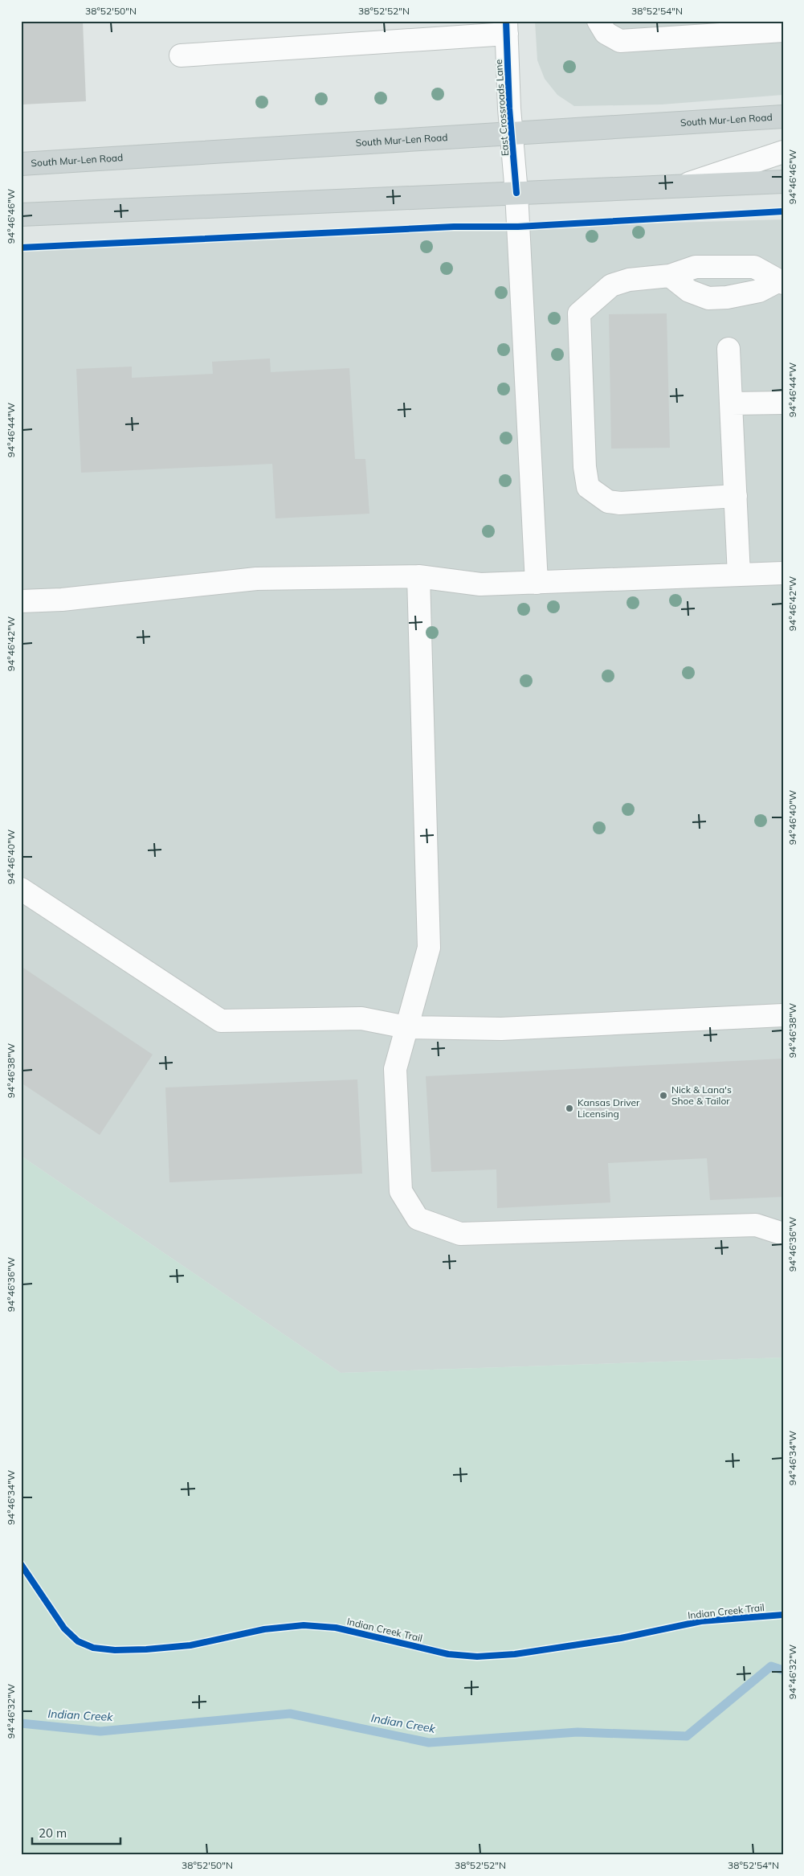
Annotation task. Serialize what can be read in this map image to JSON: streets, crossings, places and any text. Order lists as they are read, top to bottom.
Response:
{
  "streets": {
    "main road": ["South Mur-Len Road"],
    "street": ["East Crossroads Lane"],
    "cycle path": ["Indian Creek Trail"]
  },
  "crossings": [
    ["East Crossroads Lane", "South Mur-Len Road"]
  ],
  "water": ["Indian Creek"],
  "places": ["Nick & Lana's Shoe & Tailor", "Kansas Driver Licensing"],
  "scale_bar": "20 m",
  "coordinates": [
    "38°52'50\"N",
    "38°52'52\"N",
    "38°52'54\"N",
    "94°46'46\"W",
    "94°46'44\"W",
    "94°46'42\"W",
    "94°46'40\"W",
    "94°46'38\"W",
    "94°46'36\"W",
    "94°46'34\"W",
    "94°46'32\"W"
  ]
}
